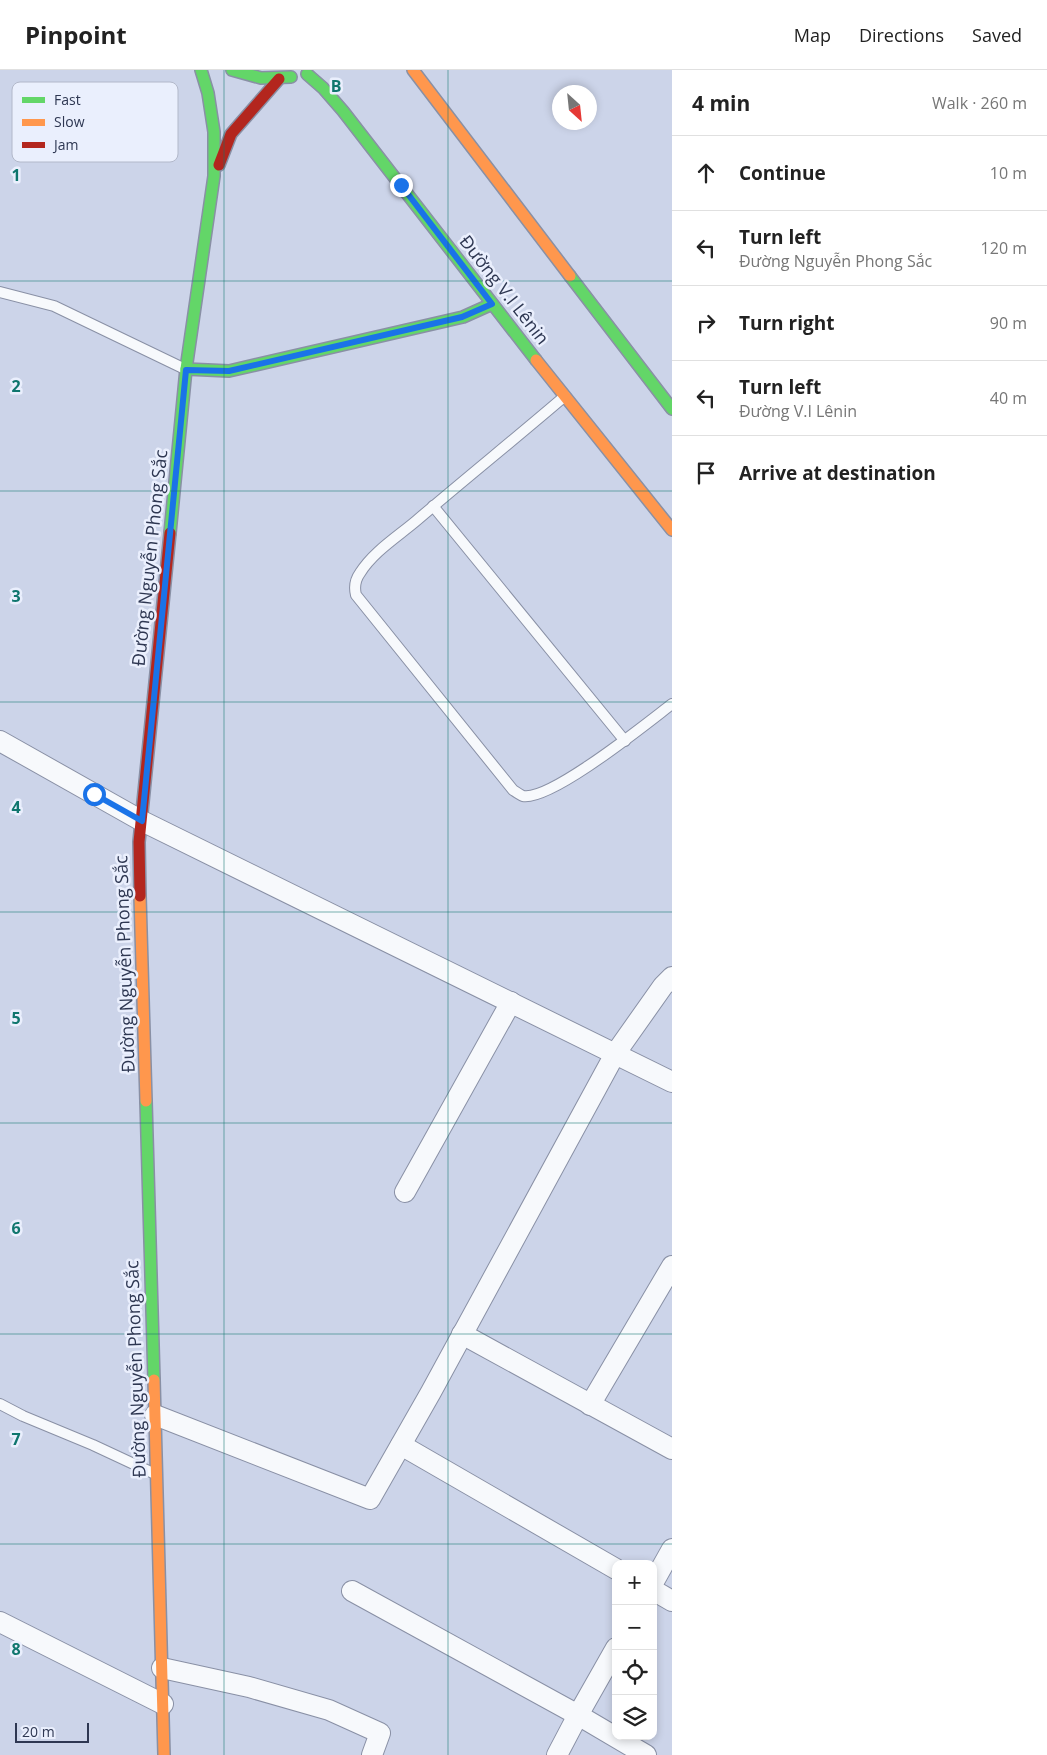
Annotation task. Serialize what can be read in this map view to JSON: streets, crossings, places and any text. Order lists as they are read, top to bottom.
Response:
{
  "streets": {
    "main road": ["Đường V.I Lênin", "Đường Nguyễn Phong Sắc"]
  },
  "legend": ["Fast", "Slow", "Jam"],
  "scale_bar": "20 m",
  "north": "bottom right",
  "page": {
    "header": "Pinpoint",
    "nav": ["Map", "Directions", "Saved"],
    "heading": ["4 min", "Walk · 260 m"],
    "list": [
      ["Continue", "10 m"],
      ["Turn left", "Đường Nguyễn Phong Sắc", "120 m"],
      ["Turn right", "90 m"],
      ["Turn left", "Đường V.I Lênin", "40 m"],
      "Arrive at destination"
    ],
    "map_buttons": ["+", "−"],
    "scale": "20 m"
  },
  "grid": {
    "columns": ["B"],
    "rows": [
      "1",
      "2",
      "3",
      "4",
      "5",
      "6",
      "7",
      "8"
    ]
  }
}
